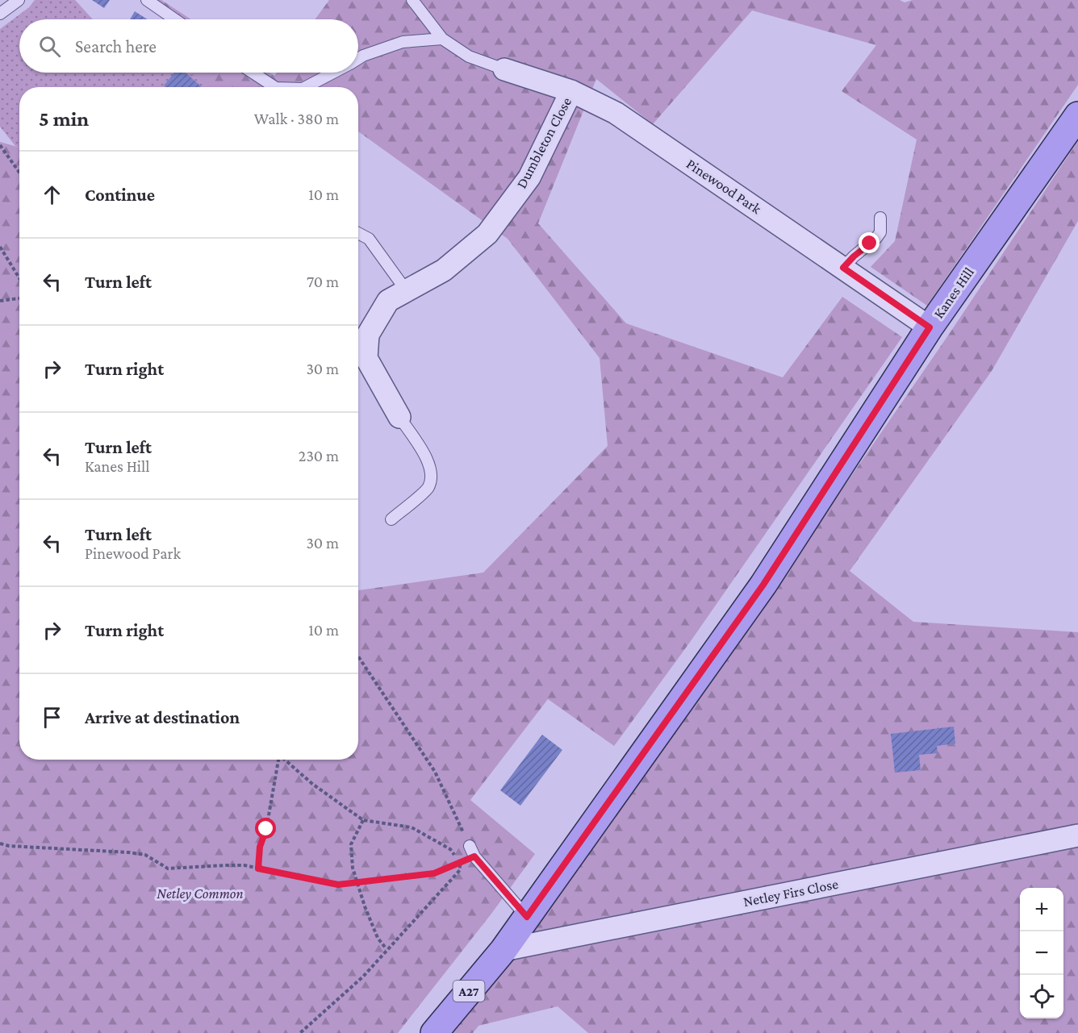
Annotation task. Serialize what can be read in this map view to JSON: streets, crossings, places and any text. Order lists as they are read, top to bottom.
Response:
{
  "streets": {
    "main road": ["Kanes Hill", "A27"],
    "street": ["Dumbleton Close", "Pinewood Park", "Netley Firs Close"]
  },
  "crossings": [
    ["Dumbleton Close", "Pinewood Park"],
    ["Pinewood Park", "Kanes Hill"],
    ["Kanes Hill", "Netley Firs Close"],
    ["Kanes Hill", "A27"],
    ["Netley Firs Close", "A27"]
  ],
  "parks": ["Netley Common"],
  "page": {
    "search": "Search here",
    "heading": ["5 min", "Walk · 380 m"],
    "list": [
      ["Continue", "10 m"],
      ["Turn left", "70 m"],
      ["Turn right", "30 m"],
      ["Turn left", "Kanes Hill", "230 m"],
      ["Turn left", "Pinewood Park", "30 m"],
      ["Turn right", "10 m"],
      "Arrive at destination"
    ],
    "map_buttons": ["+", "−"]
  }
}
